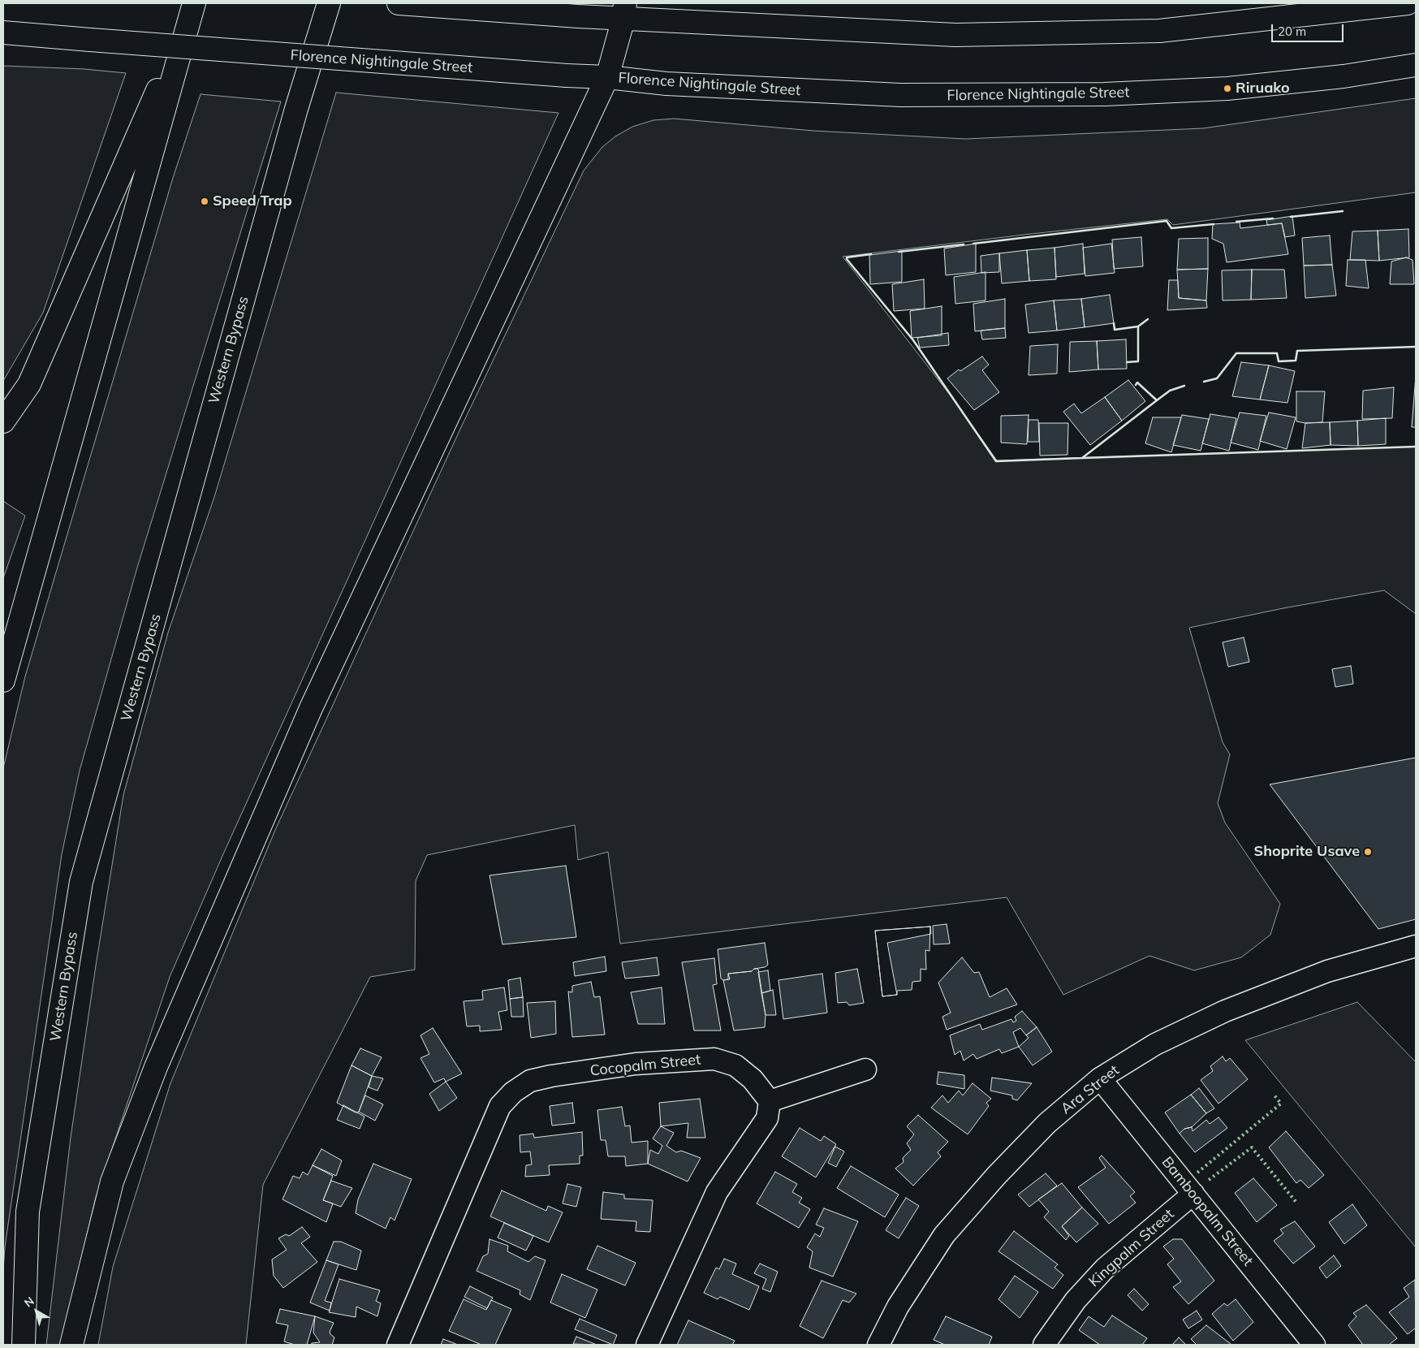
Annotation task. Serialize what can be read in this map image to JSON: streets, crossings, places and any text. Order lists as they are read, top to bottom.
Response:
{
  "streets": {
    "main road": ["Florence Nightingale Street", "Western Bypass"],
    "street": [
      "Cocopalm Street",
      "Ara Street",
      "Bamboopalm Street",
      "Kingpalm Street"
    ]
  },
  "crossings": [
    ["Ara Street", "Bamboopalm Street"],
    ["Bamboopalm Street", "Kingpalm Street"]
  ],
  "places": ["Riruako", "Speed Trap", "Shoprite Usave"],
  "scale_bar": "20 m",
  "north": "top left"
}
